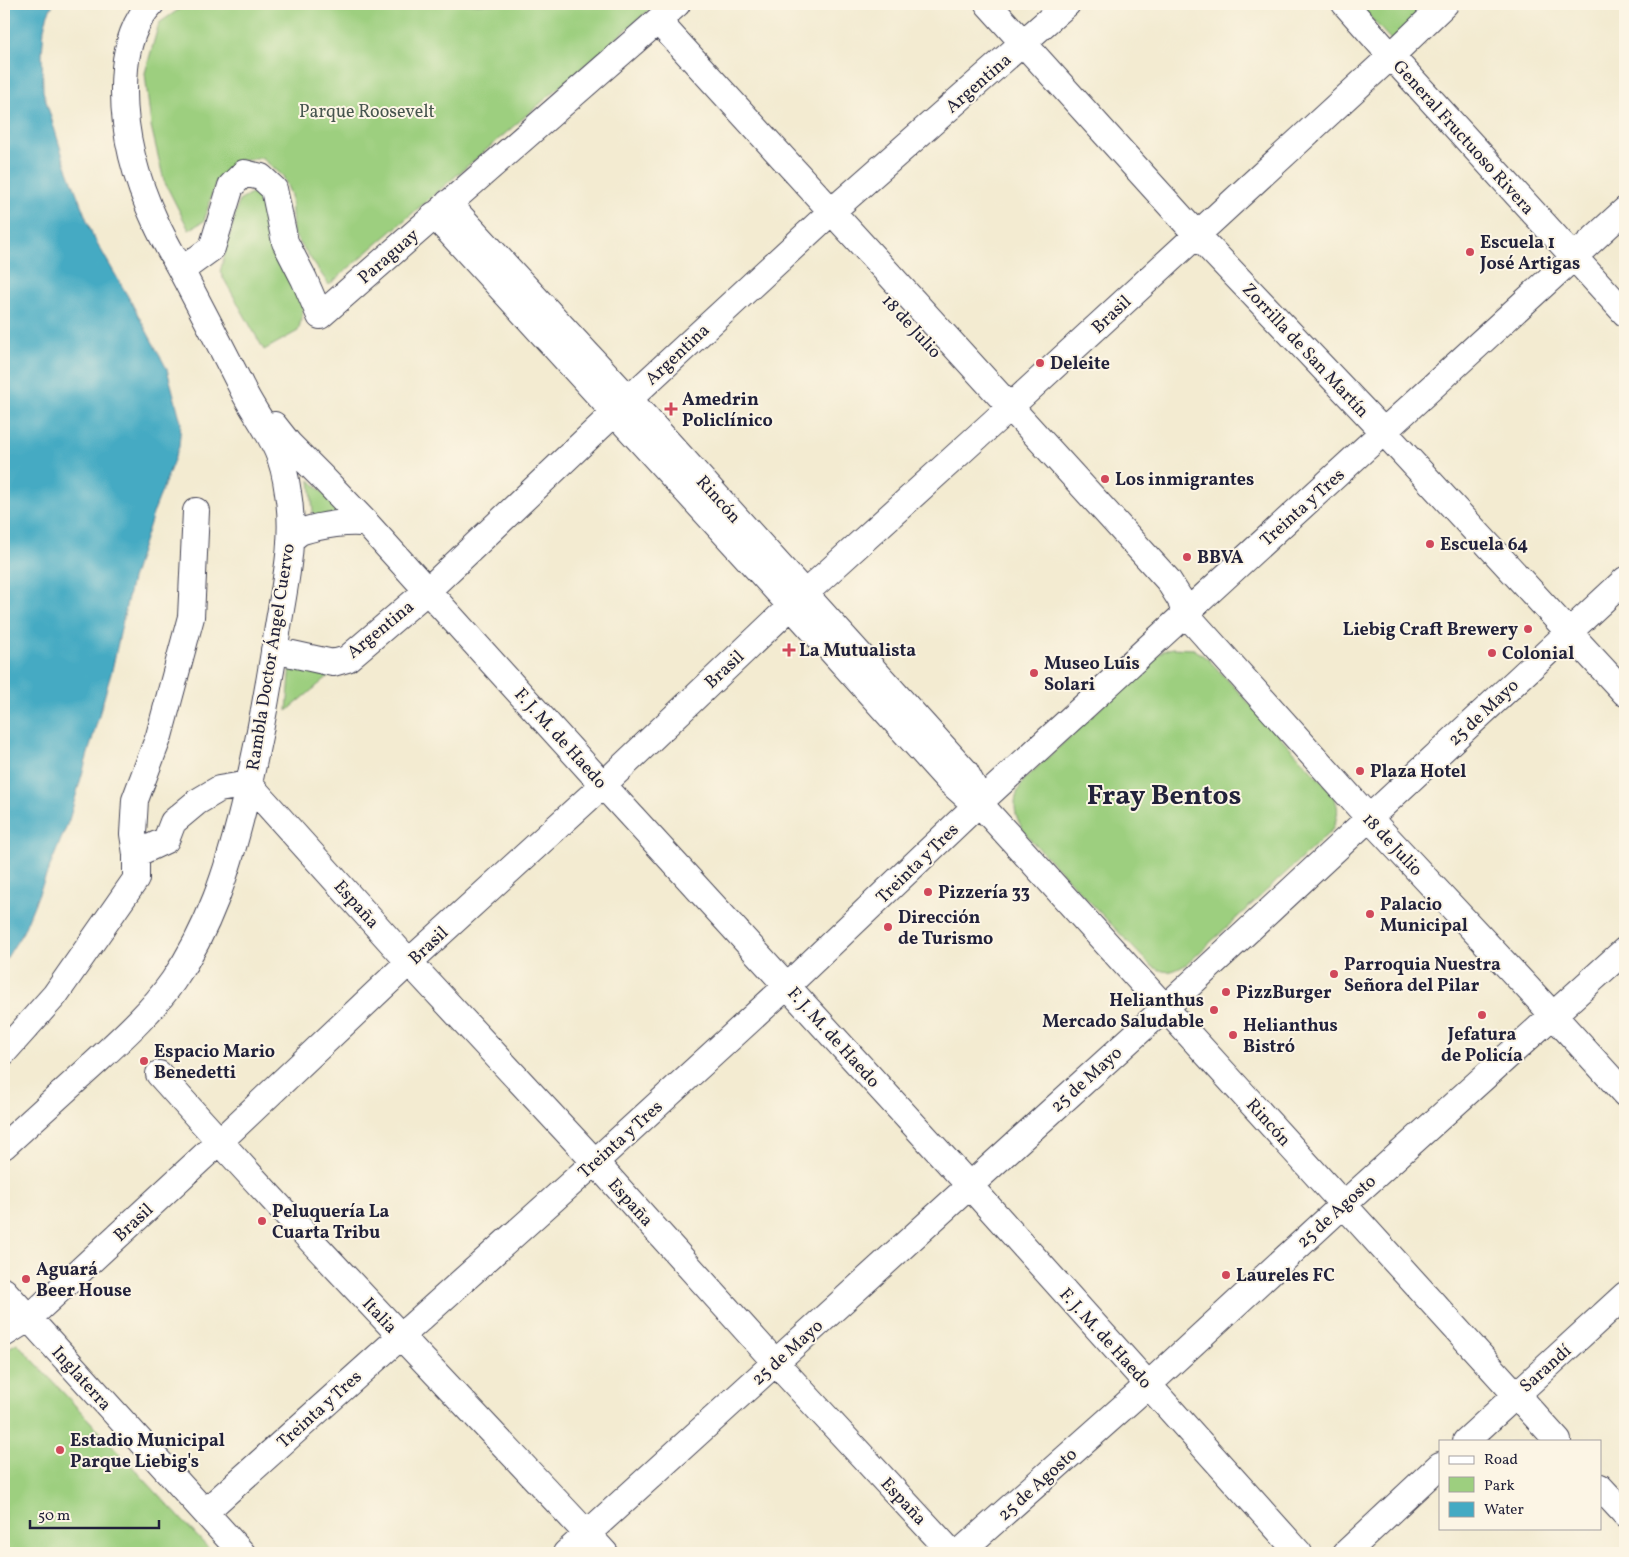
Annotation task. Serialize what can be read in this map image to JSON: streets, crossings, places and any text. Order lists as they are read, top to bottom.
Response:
{
  "streets": {
    "street": [
      "Argentina",
      "General Fructuoso Rivera",
      "Paraguay",
      "Brasil",
      "18 de Julio",
      "Zorrilla de San Martín",
      "Rincón",
      "Treinta y Tres",
      "Rambla Doctor Ángel Cuervo",
      "25 de Mayo",
      "F. J. M. de Haedo",
      "España",
      "25 de Agosto",
      "Italia",
      "Sarandí",
      "Inglaterra"
    ]
  },
  "crossings": [
    ["Argentina", "18 de Julio"],
    ["Argentina", "Zorrilla de San Martín"],
    ["Argentina", "Rincón"],
    ["Argentina", "Rambla Doctor Ángel Cuervo"],
    ["Argentina", "F. J. M. de Haedo"],
    ["General Fructuoso Rivera", "Brasil"],
    ["General Fructuoso Rivera", "Treinta y Tres"],
    ["Paraguay", "18 de Julio"],
    ["Paraguay", "Rincón"],
    ["Paraguay", "Rambla Doctor Ángel Cuervo"],
    ["Brasil", "18 de Julio"],
    ["Brasil", "Zorrilla de San Martín"],
    ["Brasil", "Rincón"],
    ["Brasil", "F. J. M. de Haedo"],
    ["Brasil", "España"],
    ["Brasil", "Italia"],
    ["Brasil", "Inglaterra"],
    ["18 de Julio", "Treinta y Tres"],
    ["18 de Julio", "25 de Mayo"],
    ["18 de Julio", "25 de Agosto"],
    ["Zorrilla de San Martín", "Treinta y Tres"],
    ["Zorrilla de San Martín", "25 de Mayo"],
    ["Rincón", "Treinta y Tres"],
    ["Rincón", "25 de Mayo"],
    ["Rincón", "25 de Agosto"],
    ["Rincón", "Sarandí"],
    ["Treinta y Tres", "F. J. M. de Haedo"],
    ["Treinta y Tres", "España"],
    ["Treinta y Tres", "Italia"],
    ["Treinta y Tres", "Inglaterra"],
    ["Rambla Doctor Ángel Cuervo", "F. J. M. de Haedo"],
    ["Rambla Doctor Ángel Cuervo", "España"],
    ["25 de Mayo", "F. J. M. de Haedo"],
    ["25 de Mayo", "España"],
    ["25 de Mayo", "Italia"],
    ["F. J. M. de Haedo", "25 de Agosto"]
  ],
  "districts": ["Fray Bentos"],
  "parks": ["Parque Roosevelt"],
  "places": {
    "other": [
      "Escuela 1 José Artigas",
      "Deleite",
      "Los inmigrantes",
      "Escuela 64",
      "BBVA",
      "Liebig Craft Brewery",
      "Colonial",
      "Museo Luis Solari",
      "Plaza Hotel",
      "Pizzería 33",
      "Palacio Municipal",
      "Dirección de Turismo",
      "Parroquia Nuestra Señora del Pilar",
      "PizzBurger",
      "Helianthus Mercado Saludable",
      "Jefatura de Policía",
      "Helianthus Bistró",
      "Espacio Mario Benedetti",
      "Peluquería La Cuarta Tribu",
      "Laureles FC",
      "Aguará Beer House",
      "Estadio Municipal Parque Liebig's"
    ],
    "health": ["Amedrin Policlínico", "La Mutualista"]
  },
  "legend": ["Road", "Park", "Water"],
  "scale_bar": "50 m"
}
